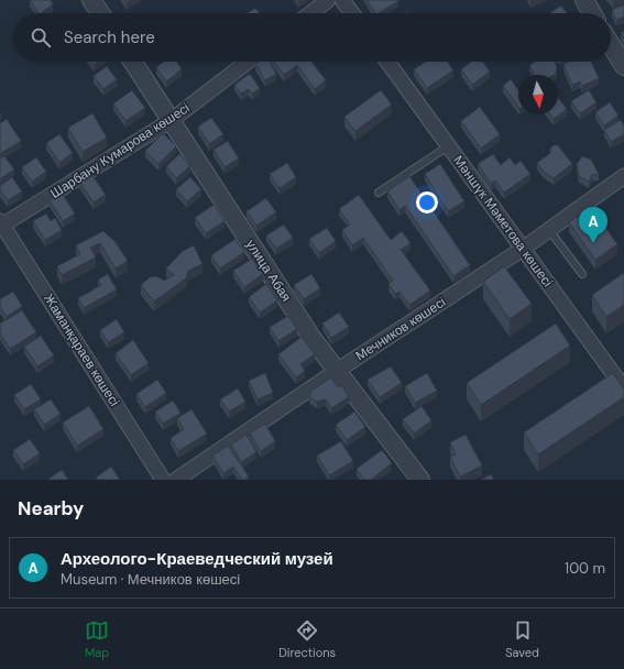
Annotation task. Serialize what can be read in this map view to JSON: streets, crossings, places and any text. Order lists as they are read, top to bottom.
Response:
{
  "streets": {
    "street": [
      "Шарбану Кумарова көшесі",
      "Мәншүк Мәметова көшесі",
      "улица Абая",
      "Мечников көшесі",
      "Жаманқараев көшесі"
    ]
  },
  "crossings": [
    ["Шарбану Кумарова көшесі", "улица Абая"],
    ["Шарбану Кумарова көшесі", "Жаманқараев көшесі"],
    ["Мәншүк Мәметова көшесі", "Мечников көшесі"],
    ["улица Абая", "Мечников көшесі"]
  ],
  "north": "bottom",
  "page": {
    "search": "Search here",
    "pins": "A",
    "heading": "Nearby",
    "list": [
      {
        "mark": "A",
        "name": "Археолого-Краеведческий музей",
        "note": "Museum · Мечников көшесі",
        "value": "100 m"
      }
    ],
    "nav": ["Map", "Directions", "Saved"]
  }
}
